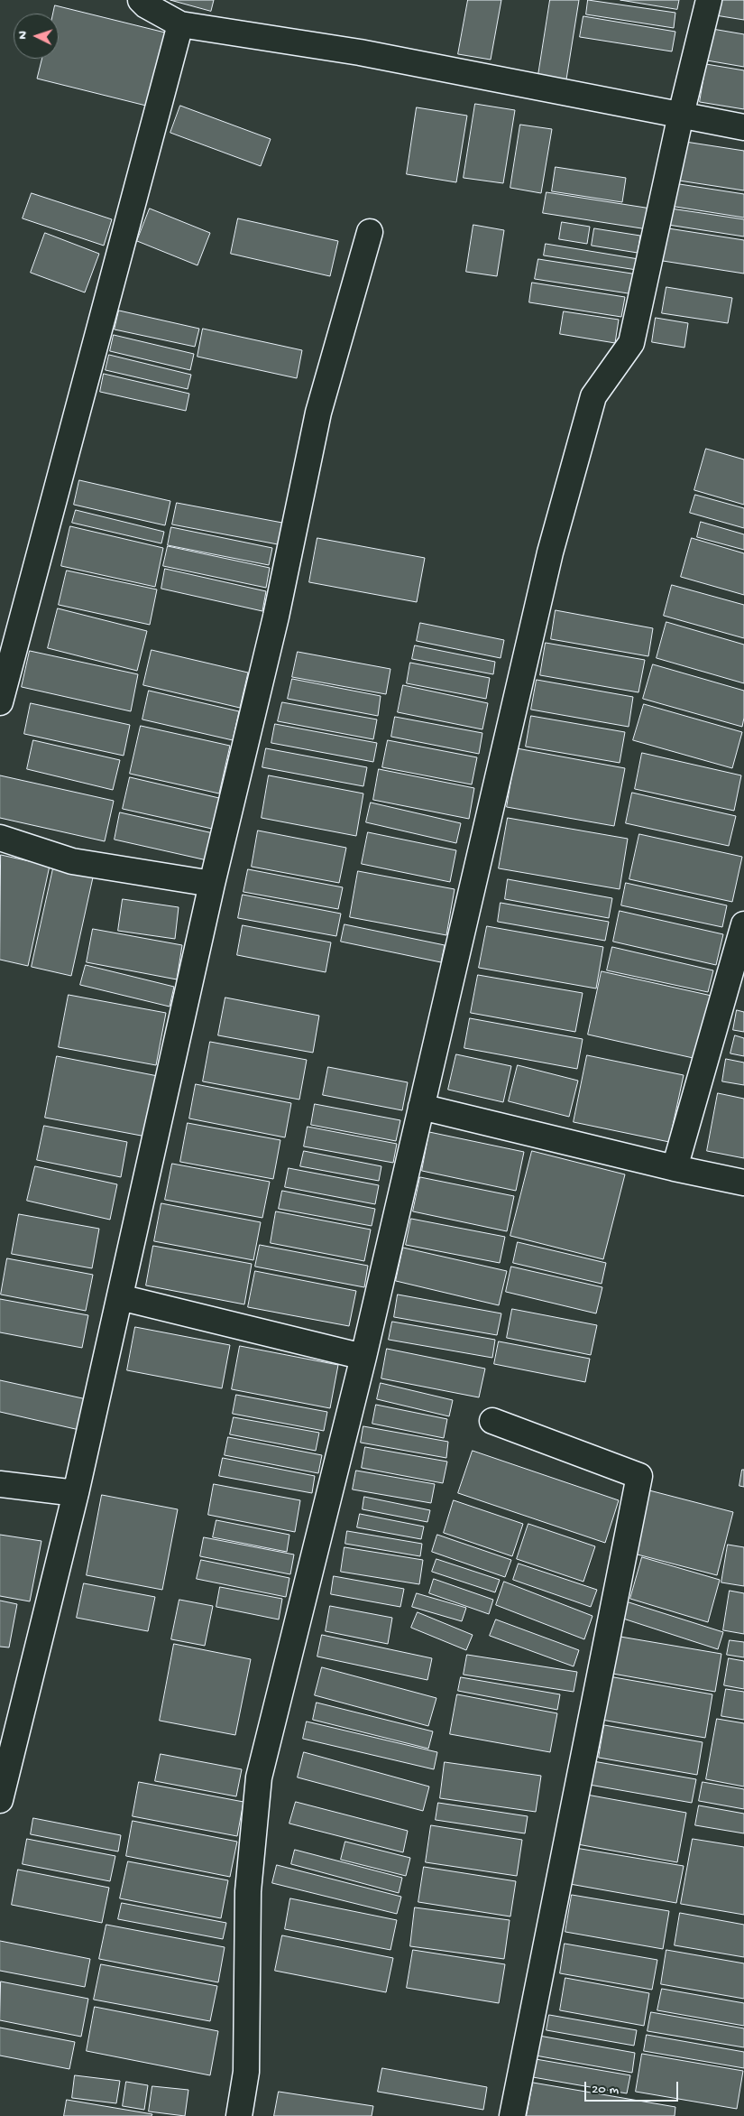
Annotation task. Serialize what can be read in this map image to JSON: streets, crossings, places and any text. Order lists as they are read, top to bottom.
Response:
{
  "scale_bar": "20 m",
  "north": "left"
}
